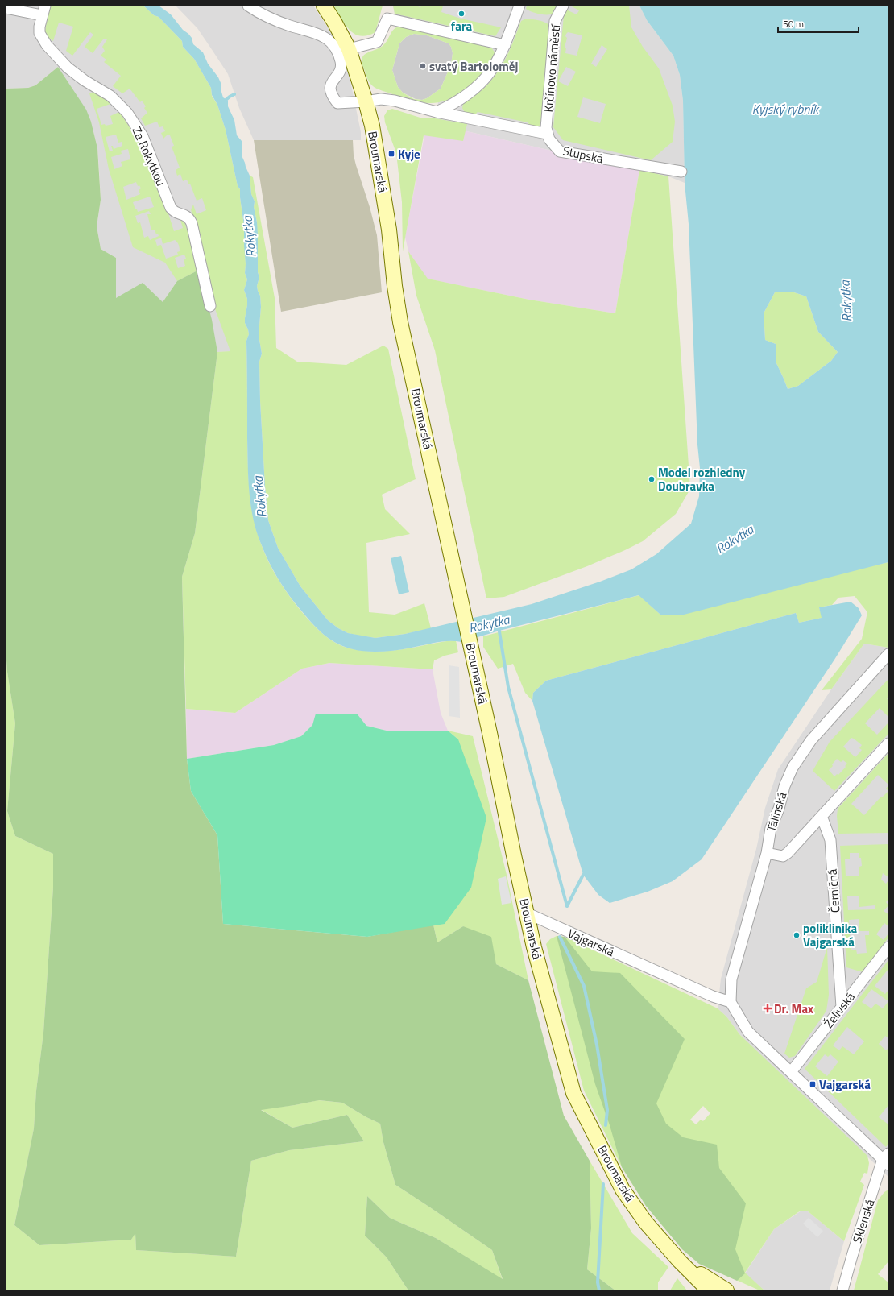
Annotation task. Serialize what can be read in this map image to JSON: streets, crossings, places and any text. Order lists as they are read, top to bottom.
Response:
{
  "streets": {
    "street": [
      "Krčínovo náměstí",
      "Stupská",
      "Za Rokytkou",
      "Broumarská",
      "Tálínská",
      "Černičná",
      "Vajgarská",
      "Želivská",
      "Sklenská"
    ]
  },
  "crossings": [
    ["Krčínovo náměstí", "Stupská"],
    ["Broumarská", "Vajgarská"],
    ["Tálínská", "Vajgarská"],
    ["Černičná", "Želivská"]
  ],
  "water": ["Kyjský rybník", "Rokytka"],
  "places": {
    "other": [
      "fara",
      "svatý Bartoloměj",
      "Model rozhledny Doubravka",
      "poliklinika Vajgarská"
    ],
    "transit": ["Kyje", "Vajgarská"],
    "health": ["Dr. Max"]
  },
  "scale_bar": "50 m"
}
